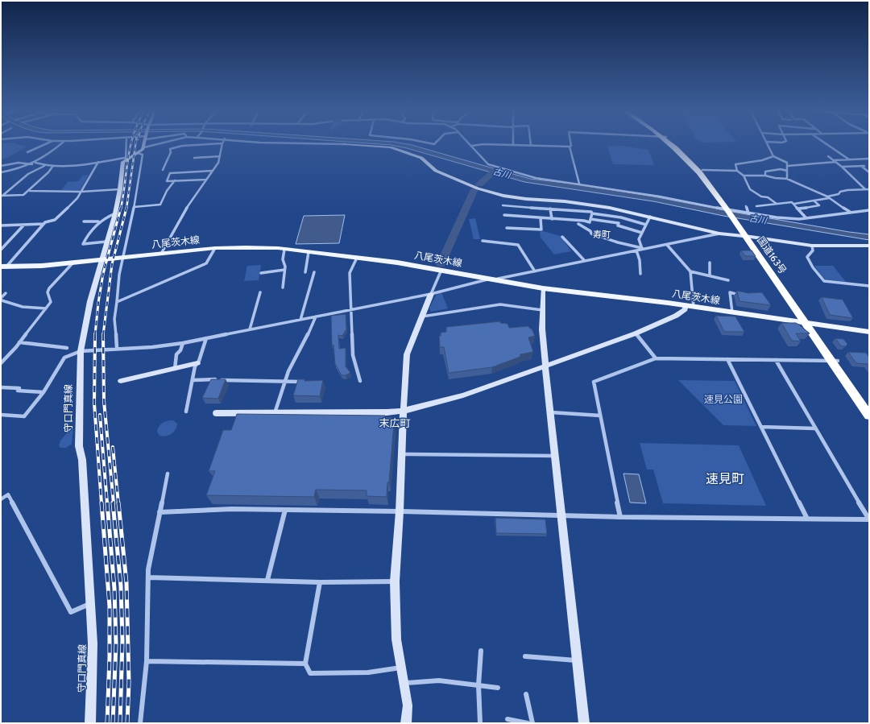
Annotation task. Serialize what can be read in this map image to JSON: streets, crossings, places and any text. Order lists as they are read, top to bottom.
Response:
{
  "streets": {
    "highway": ["国道163号"],
    "main road": ["八尾茨木線"],
    "street": ["守口門真線"]
  },
  "crossings": [
    ["八尾茨木線", "国道163号"],
    ["八尾茨木線", "守口門真線"]
  ],
  "districts": ["寿町", "末広町", "速見町"],
  "water": ["古川"],
  "parks": ["速見公園"]
}
